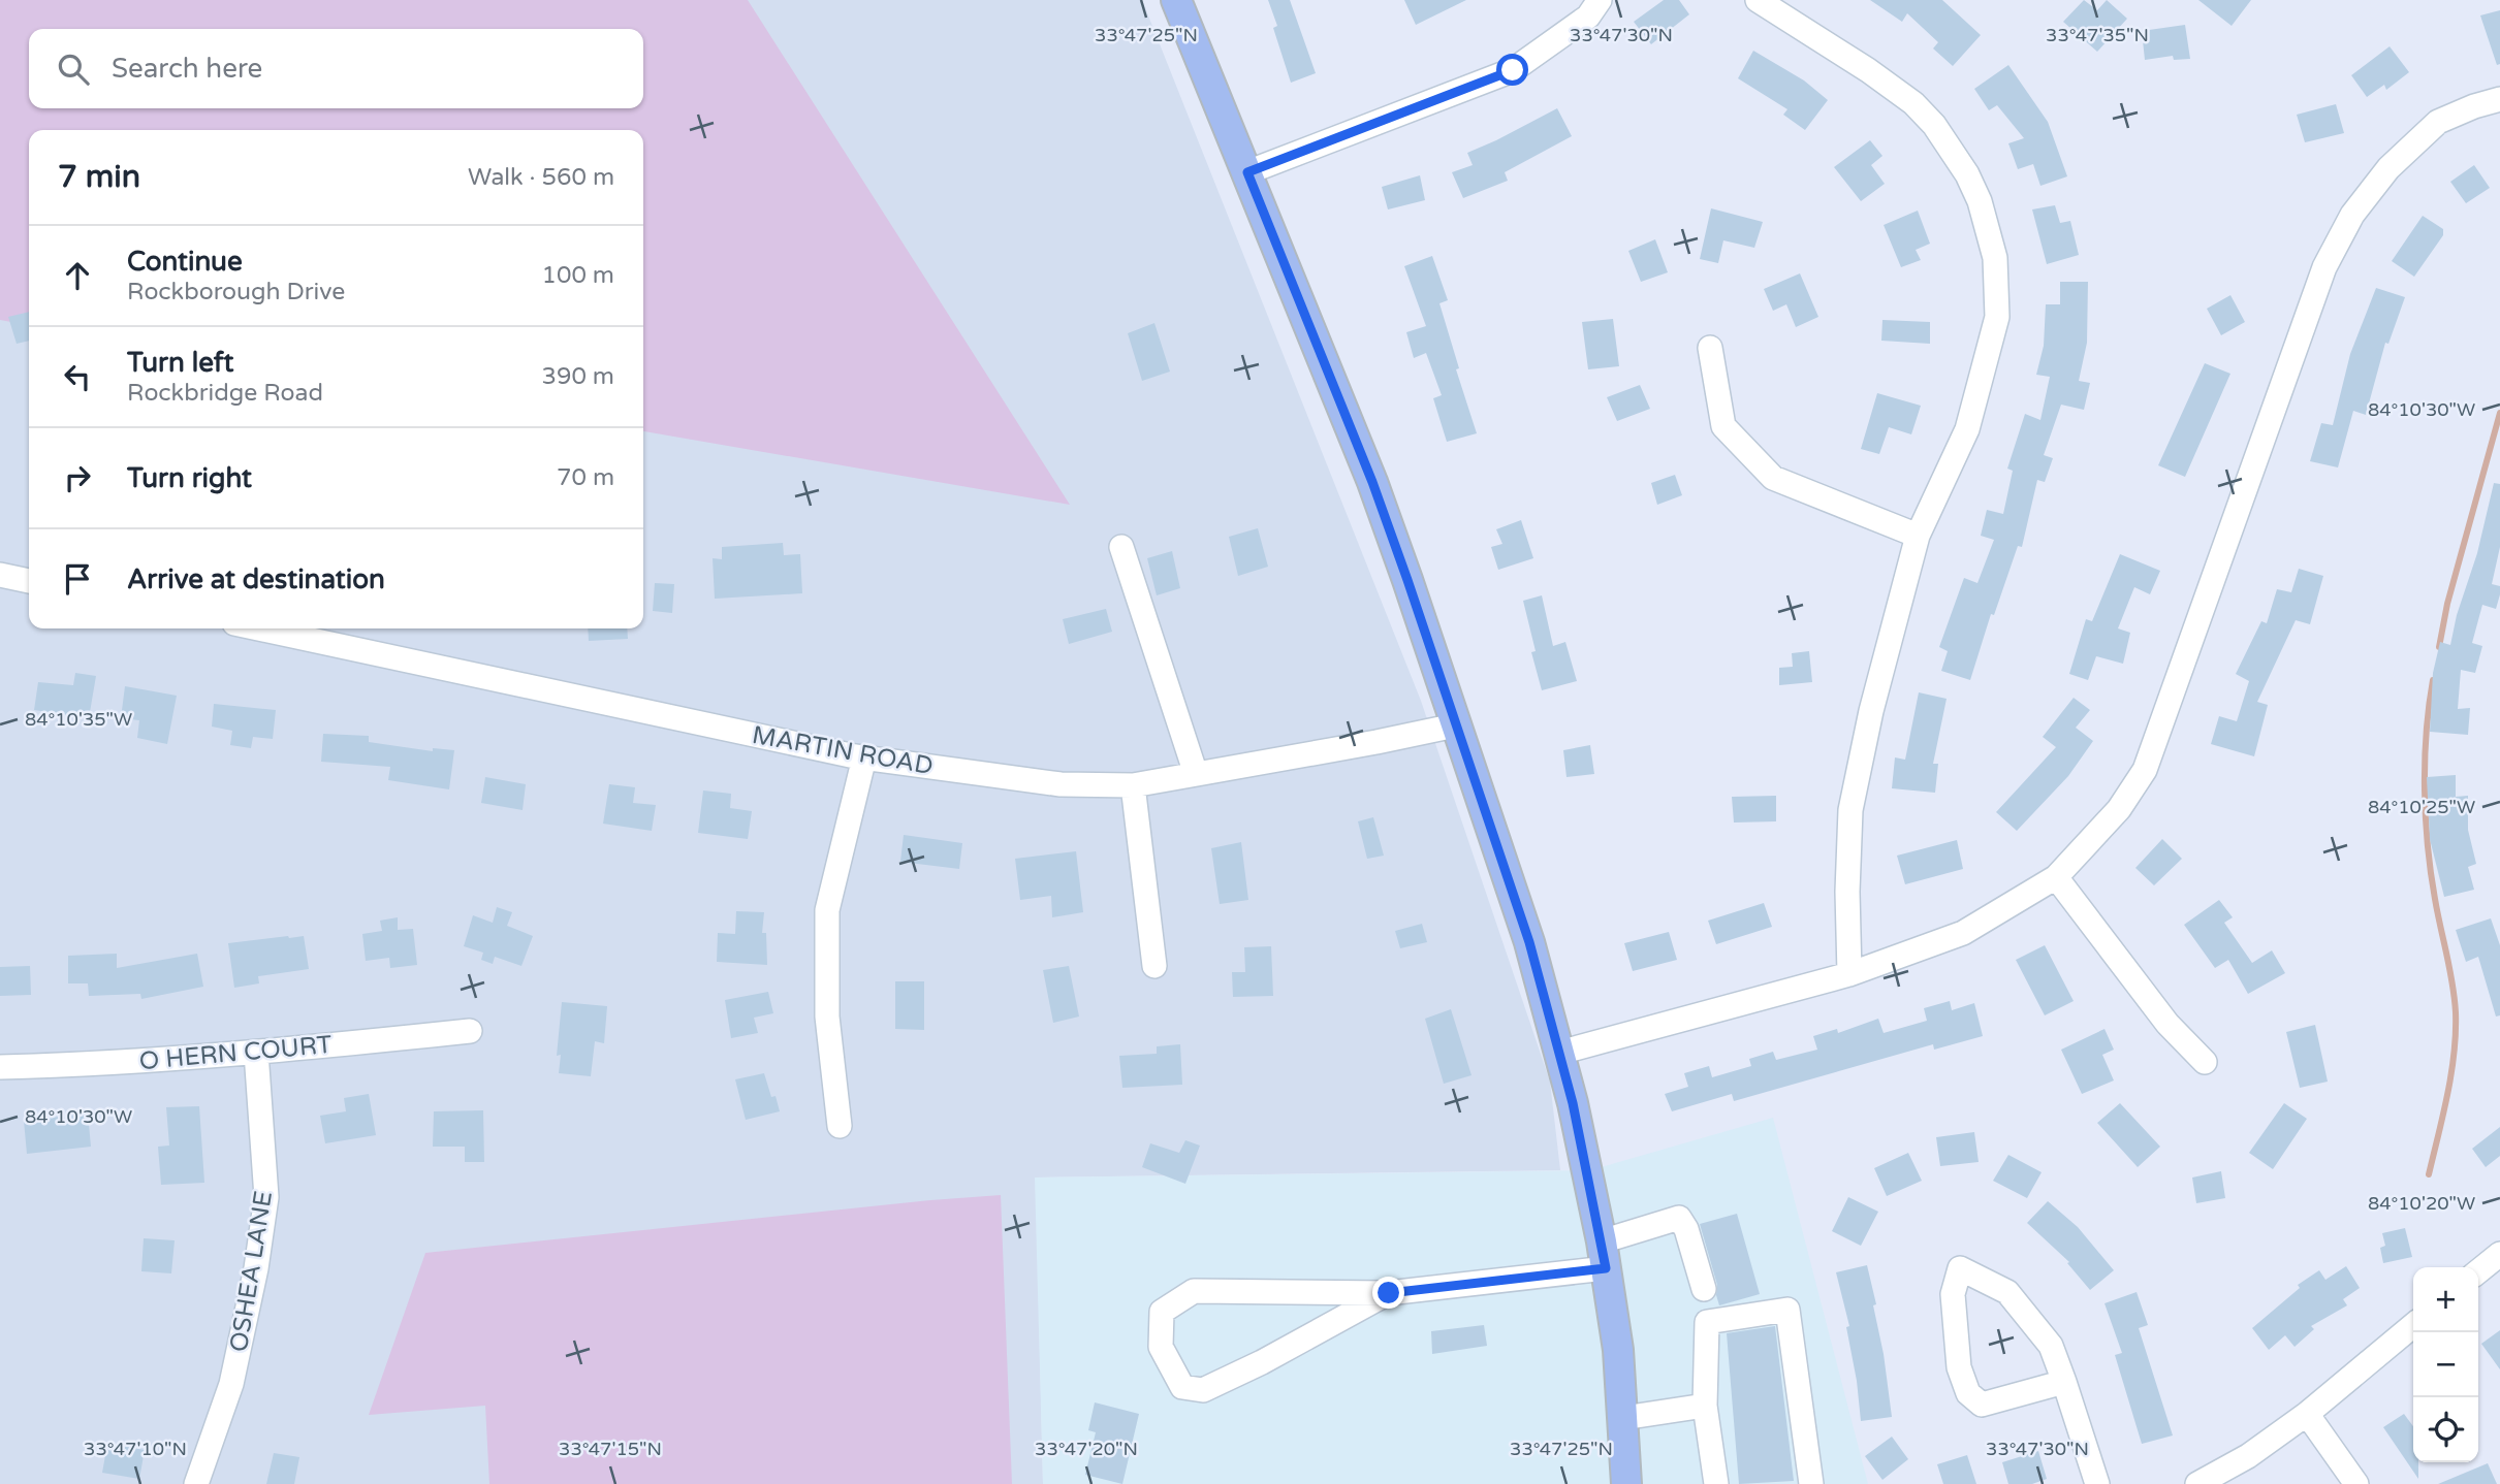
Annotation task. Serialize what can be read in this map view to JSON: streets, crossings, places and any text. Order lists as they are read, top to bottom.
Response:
{
  "streets": {
    "street": ["MARTIN ROAD", "O HERN COURT", "OSHEA LANE"]
  },
  "crossings": [
    ["O HERN COURT", "OSHEA LANE"]
  ],
  "page": {
    "search": "Search here",
    "heading": ["7 min", "Walk · 560 m"],
    "list": [
      ["Continue", "Rockborough Drive", "100 m"],
      ["Turn left", "Rockbridge Road", "390 m"],
      ["Turn right", "70 m"],
      "Arrive at destination"
    ],
    "map_buttons": ["+", "−"]
  },
  "coordinates": [
    "33°47'25\"N",
    "33°47'30\"N",
    "33°47'35\"N",
    "84°10'30\"W",
    "84°10'35\"W",
    "84°10'25\"W",
    "84°10'20\"W",
    "33°47'10\"N",
    "33°47'15\"N",
    "33°47'20\"N"
  ]
}
